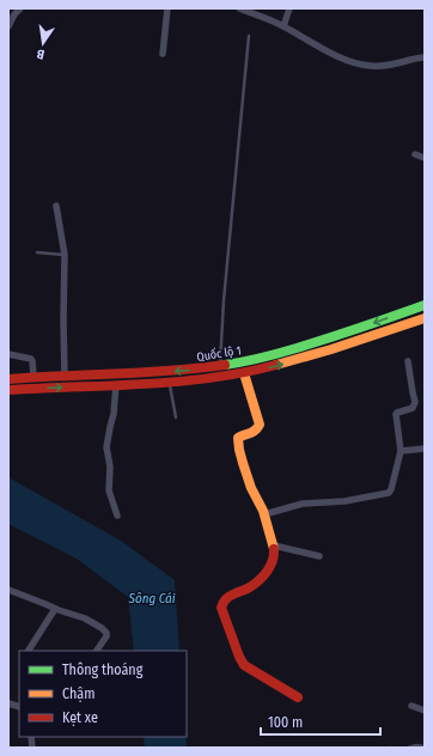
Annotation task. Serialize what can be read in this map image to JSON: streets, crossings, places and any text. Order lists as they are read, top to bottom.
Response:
{
  "streets": {
    "main road": ["Quốc lộ 1"]
  },
  "water": ["Sông Cái"],
  "legend": ["Thông thoáng", "Chậm", "Kẹt xe"],
  "scale_bar": "100 m",
  "north": "bottom"
}
